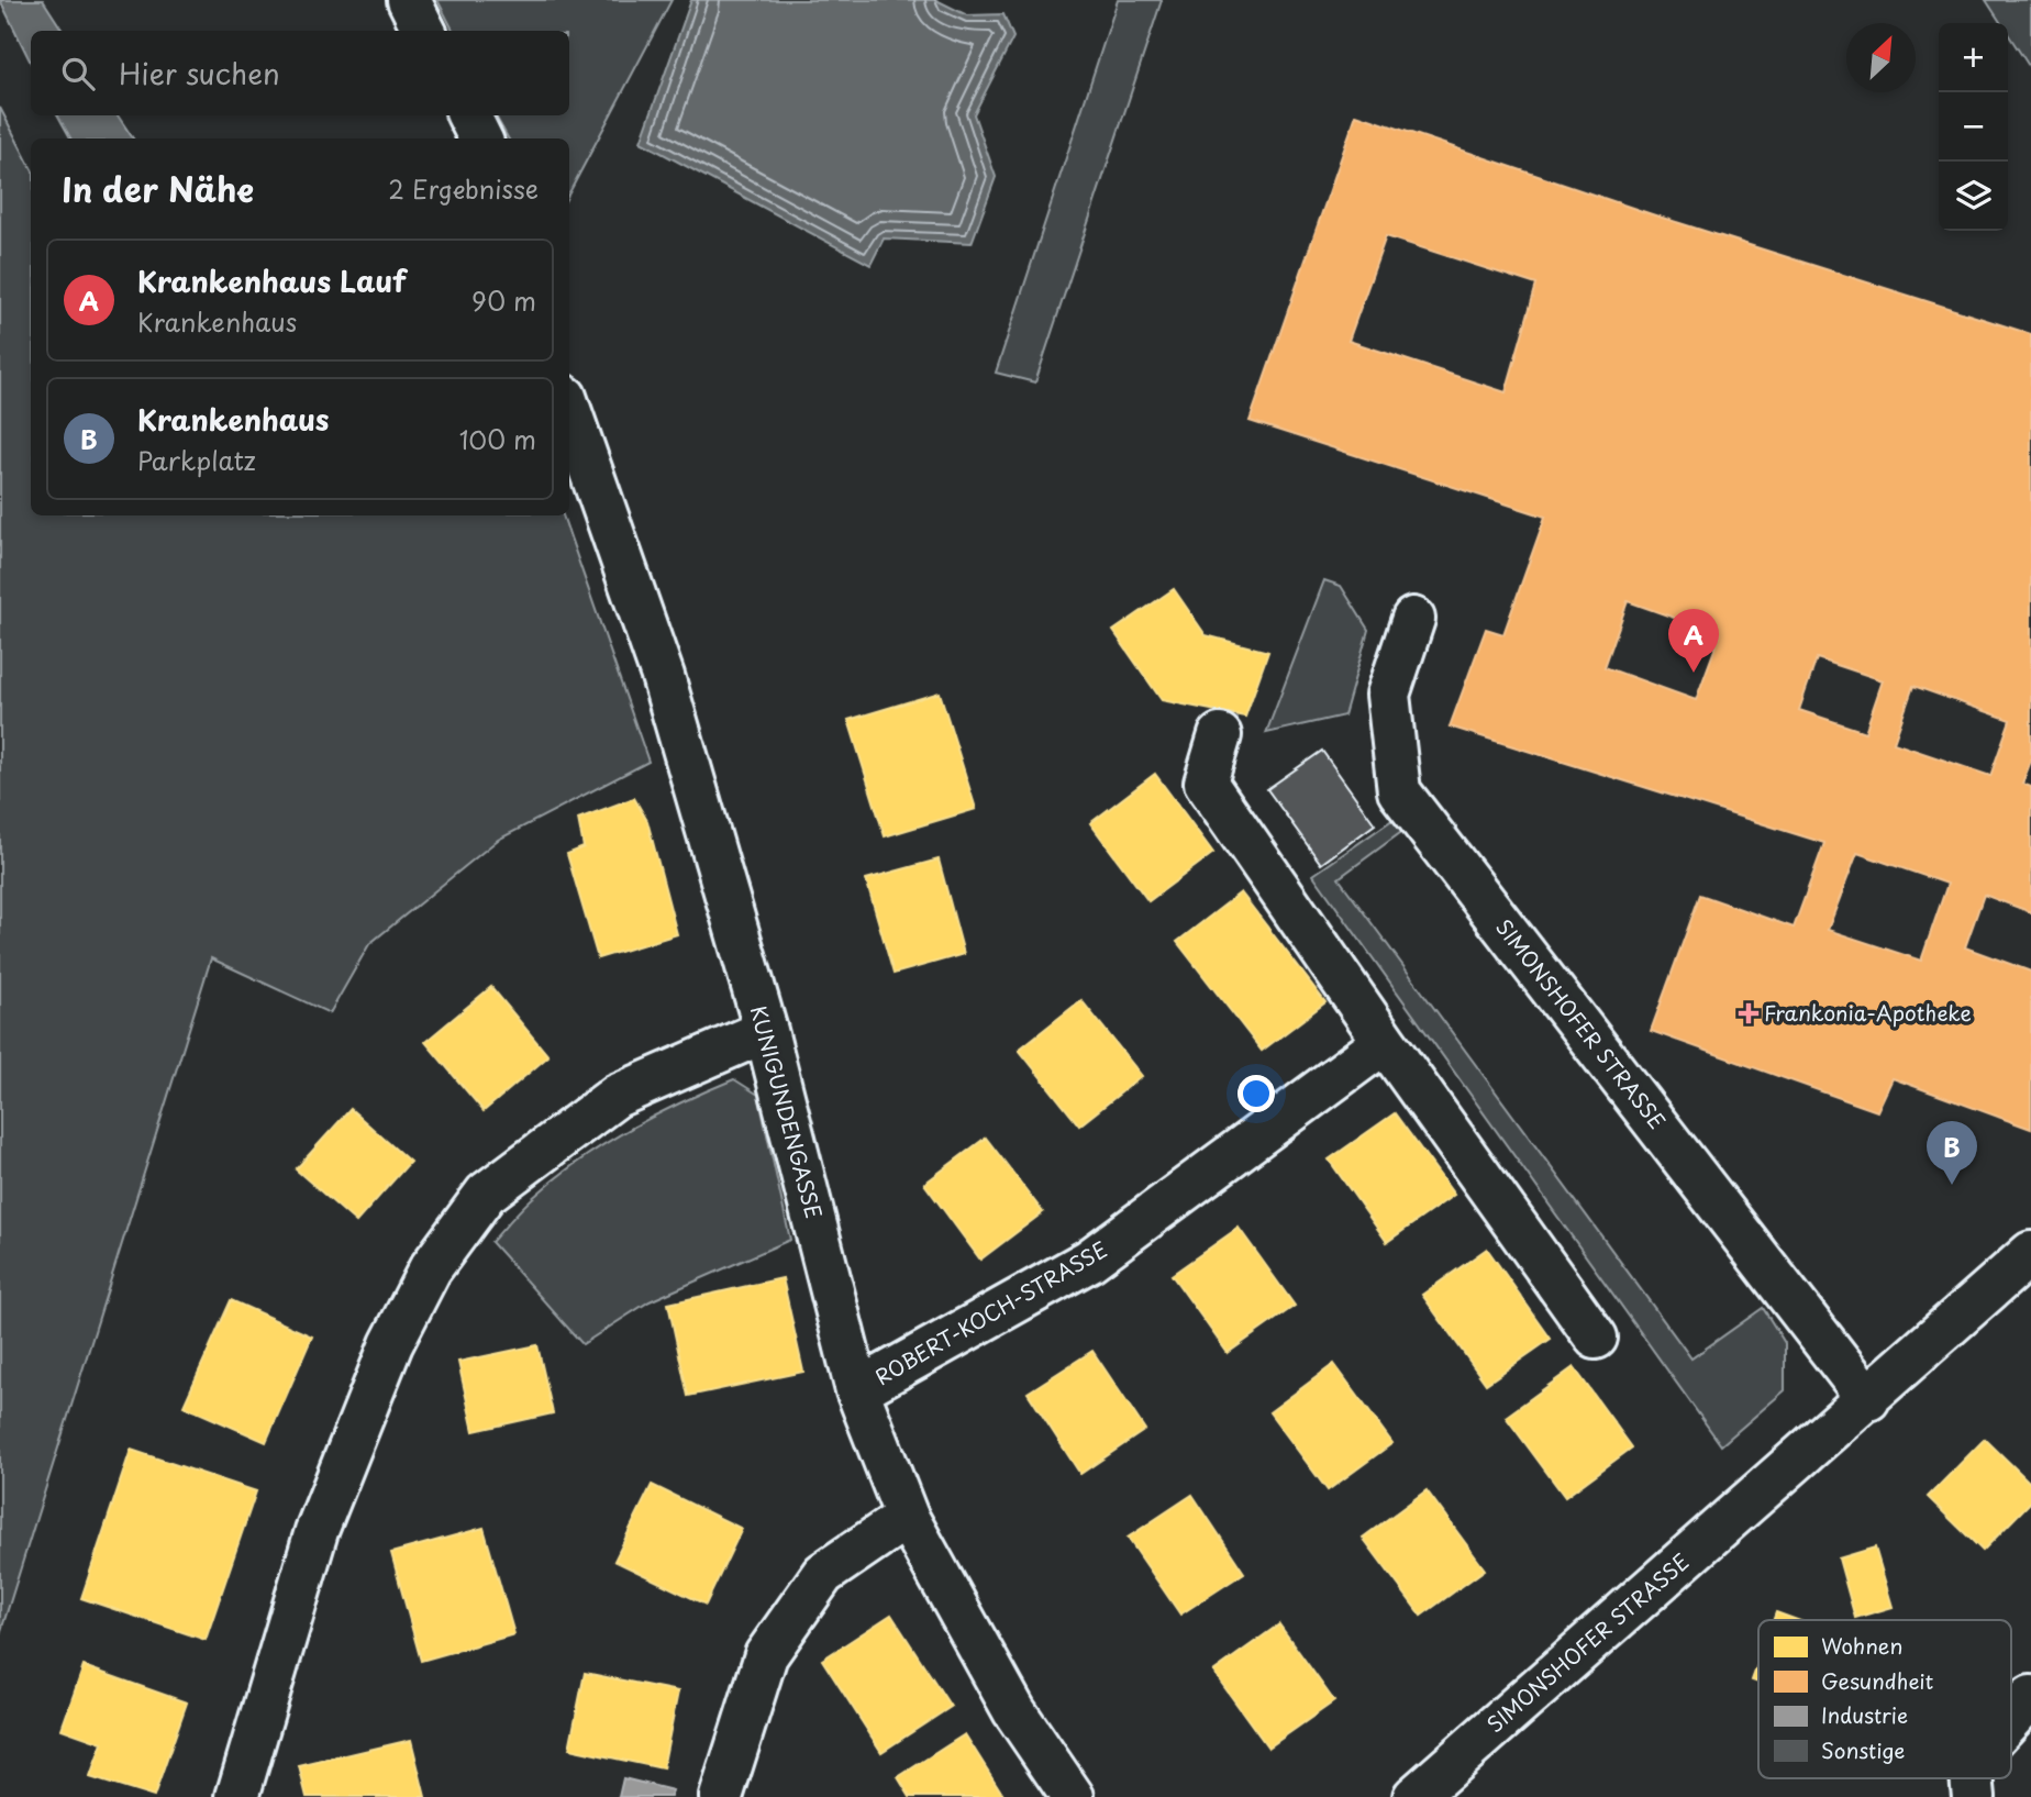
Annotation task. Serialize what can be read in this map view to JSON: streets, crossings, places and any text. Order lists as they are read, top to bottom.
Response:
{
  "streets": {
    "street": ["SIMONSHOFER STRASSE", "KUNIGUNDENGASSE", "ROBERT-KOCH-STRASSE"]
  },
  "crossings": [
    ["KUNIGUNDENGASSE", "ROBERT-KOCH-STRASSE"]
  ],
  "places": {
    "health": ["Frankonia-Apotheke"]
  },
  "legend": [
    "Wohnen",
    "Gesundheit",
    "Industrie",
    "Sonstige"
  ],
  "north": "top right",
  "page": {
    "map_buttons": ["+", "−"],
    "search": "Hier suchen",
    "heading": ["In der Nähe", "2 Ergebnisse"],
    "list": [
      {
        "mark": "A",
        "name": "Krankenhaus Lauf",
        "note": "Krankenhaus",
        "value": "90 m"
      },
      {
        "mark": "B",
        "name": "Krankenhaus",
        "note": "Parkplatz",
        "value": "100 m"
      }
    ],
    "pins": ["A", "B"]
  }
}
